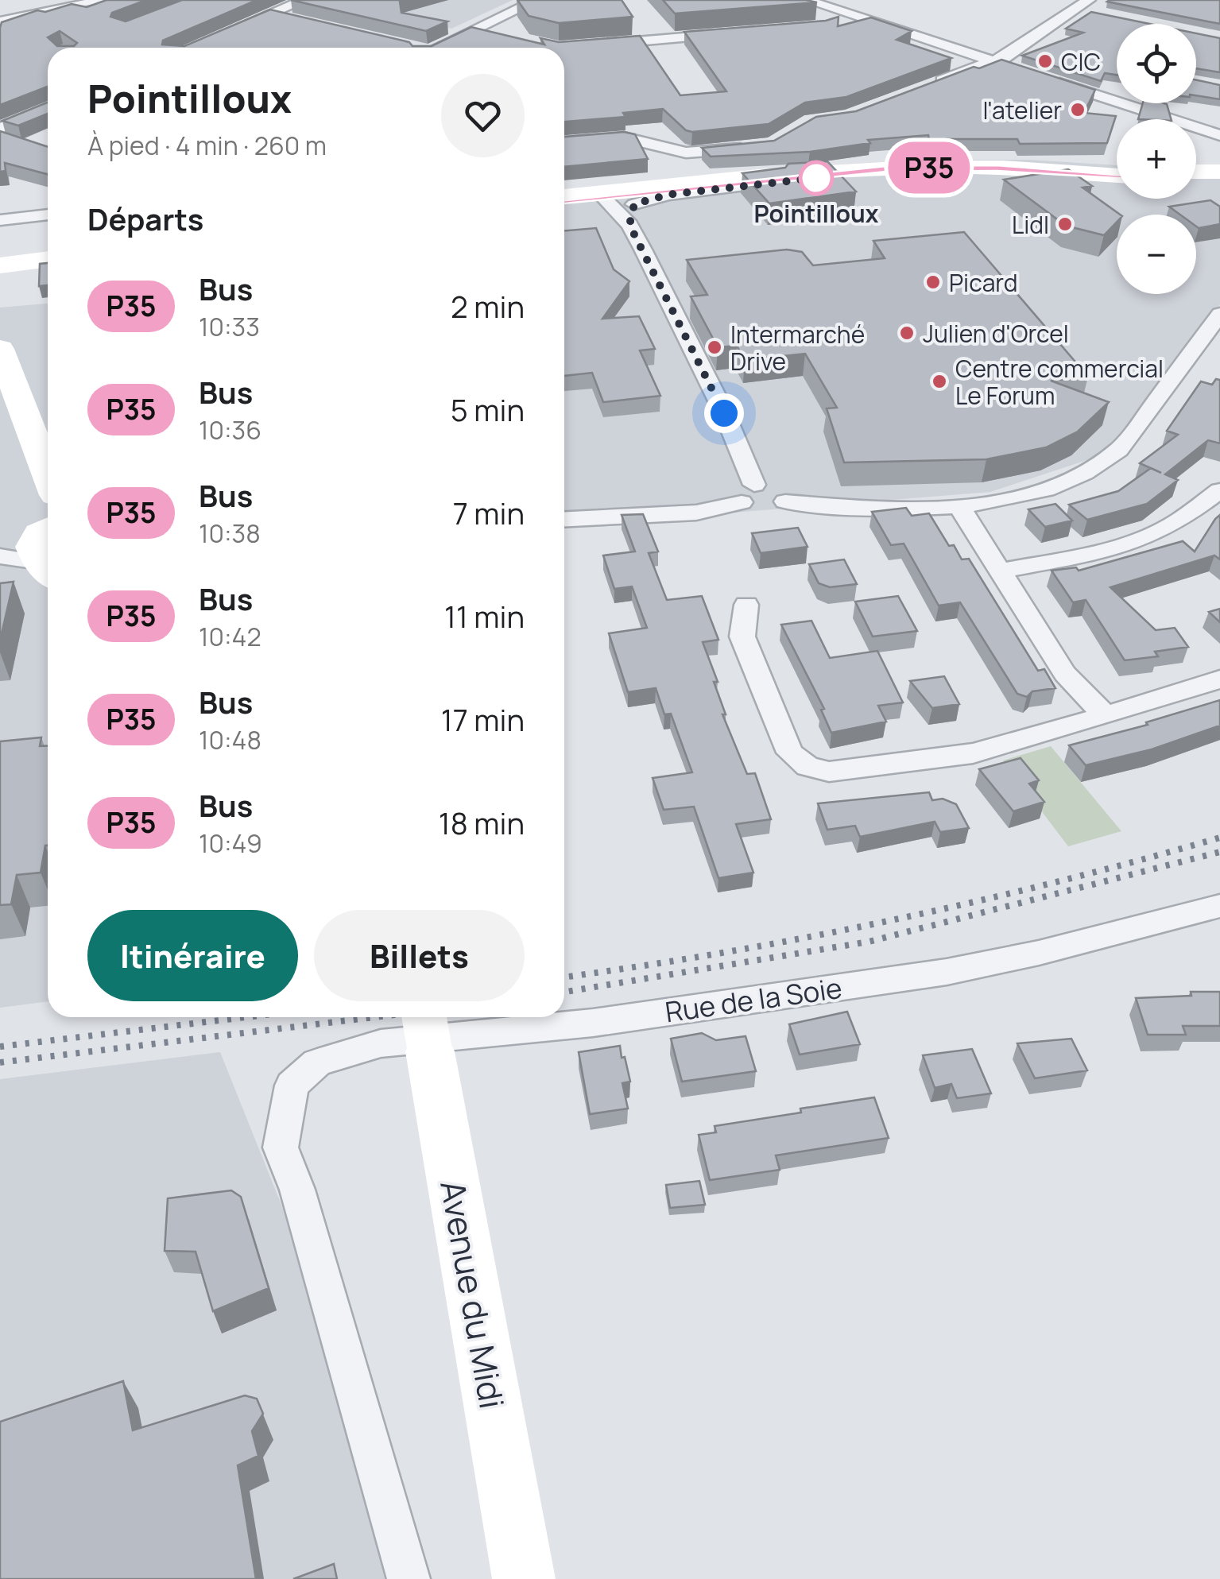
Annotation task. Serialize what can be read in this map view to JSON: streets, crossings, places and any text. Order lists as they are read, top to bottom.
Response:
{
  "streets": {
    "main road": ["Avenue du Midi"],
    "street": ["Rue de la Soie"]
  },
  "places": [
    "CIC",
    "l'atelier",
    "Pointilloux",
    "Lidl",
    "Picard",
    "Julien d'Orcel",
    "Intermarché Drive",
    "Centre commercial Le Forum"
  ],
  "lines": ["bus line P35"],
  "page": {
    "on_map": "P35",
    "map_buttons": ["+", "−"],
    "heading": [
      ["Pointilloux", "À pied · 4 min · 260 m"],
      "Départs"
    ],
    "list": [
      {
        "mark": "P35",
        "name": "Bus",
        "note": "10:33",
        "value": "2 min"
      },
      {
        "mark": "P35",
        "name": "Bus",
        "note": "10:36",
        "value": "5 min"
      },
      {
        "mark": "P35",
        "name": "Bus",
        "note": "10:38",
        "value": "7 min"
      },
      {
        "mark": "P35",
        "name": "Bus",
        "note": "10:42",
        "value": "11 min"
      },
      {
        "mark": "P35",
        "name": "Bus",
        "note": "10:48",
        "value": "17 min"
      },
      {
        "mark": "P35",
        "name": "Bus",
        "note": "10:49",
        "value": "18 min"
      }
    ],
    "buttons": ["Itinéraire", "Billets"]
  }
}
